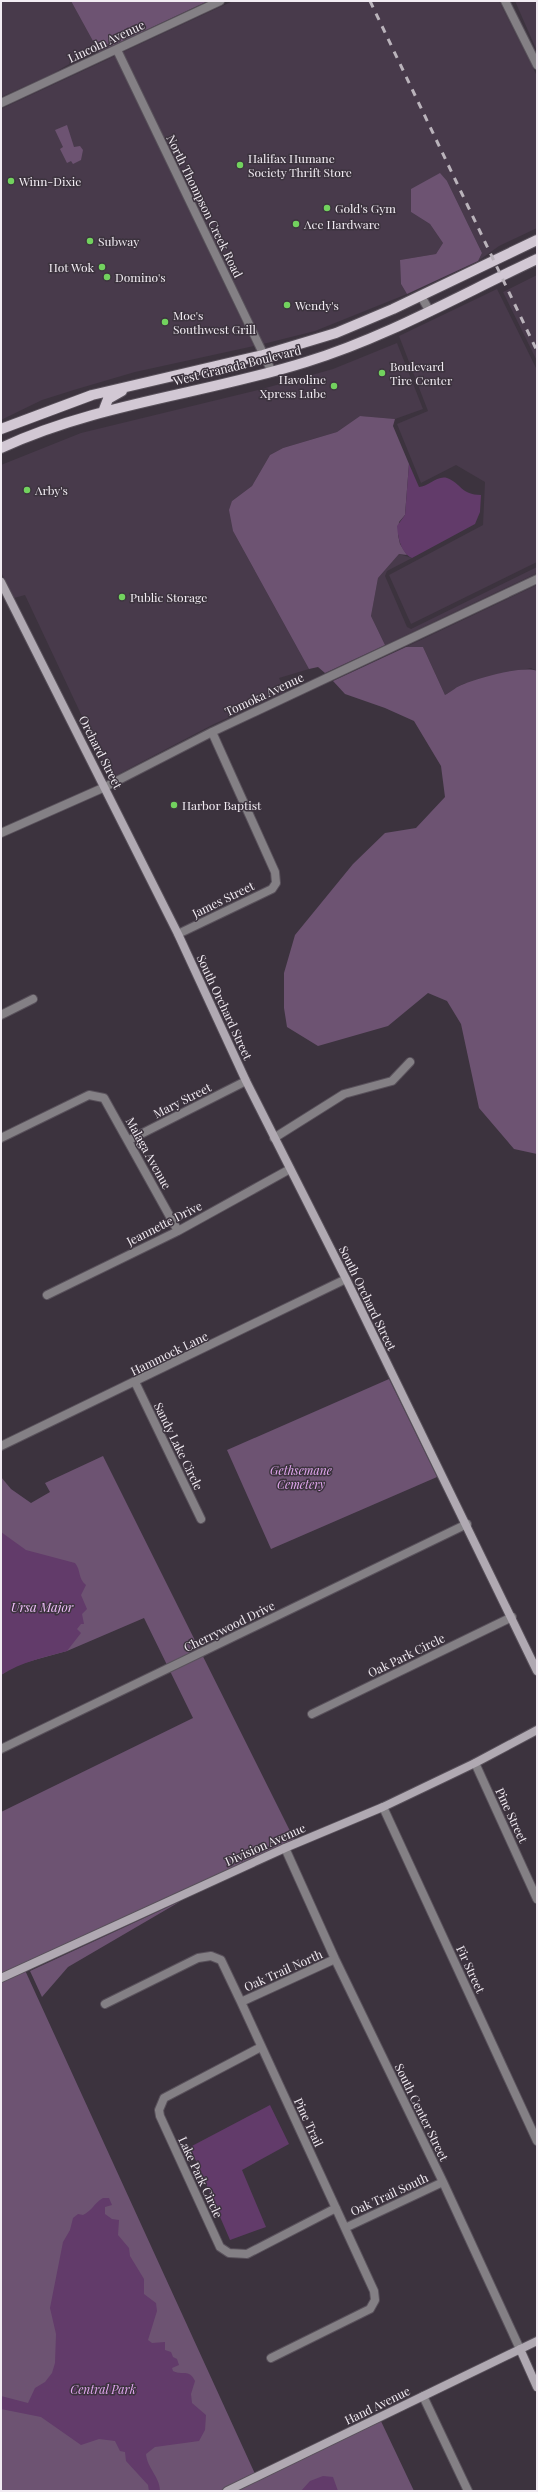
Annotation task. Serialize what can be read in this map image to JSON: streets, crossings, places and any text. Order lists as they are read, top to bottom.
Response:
{
  "streets": {
    "main road": ["West Granada Boulevard"],
    "street": [
      "Lincoln Avenue",
      "North Thompson Creek Road",
      "Tomoka Avenue",
      "Orchard Street",
      "James Street",
      "South Orchard Street",
      "Mary Street",
      "Malaga Avenue",
      "Jeannette Drive",
      "Hammock Lane",
      "Sandy Lake Circle",
      "Cherrywood Drive",
      "Oak Park Circle",
      "Pine Street",
      "Division Avenue",
      "Fir Street",
      "Oak Trail North",
      "South Center Street",
      "Pine Trail",
      "Lake Park Circle",
      "Oak Trail South",
      "Hand Avenue"
    ]
  },
  "crossings": [
    ["Lincoln Avenue", "North Thompson Creek Road"],
    ["North Thompson Creek Road", "West Granada Boulevard"],
    ["Tomoka Avenue", "Orchard Street"],
    ["Tomoka Avenue", "James Street"],
    ["Orchard Street", "James Street"],
    ["Orchard Street", "South Orchard Street"],
    ["James Street", "South Orchard Street"],
    ["South Orchard Street", "Mary Street"],
    ["South Orchard Street", "Jeannette Drive"],
    ["South Orchard Street", "Hammock Lane"],
    ["South Orchard Street", "Cherrywood Drive"],
    ["South Orchard Street", "Oak Park Circle"],
    ["Mary Street", "Malaga Avenue"],
    ["Malaga Avenue", "Jeannette Drive"],
    ["Hammock Lane", "Sandy Lake Circle"],
    ["Pine Street", "Division Avenue"],
    ["Division Avenue", "Fir Street"],
    ["Division Avenue", "South Center Street"],
    ["Oak Trail North", "South Center Street"],
    ["Oak Trail North", "Pine Trail"],
    ["South Center Street", "Oak Trail South"],
    ["South Center Street", "Hand Avenue"],
    ["Pine Trail", "Lake Park Circle"],
    ["Pine Trail", "Oak Trail South"]
  ],
  "water": ["Ursa Major"],
  "parks": ["Gethsemane Cemetery", "Central Park"],
  "places": [
    "Halifax Humane Society Thrift Store",
    "Winn-Dixie",
    "Gold's Gym",
    "Ace Hardware",
    "Subway",
    "Hot Wok",
    "Domino's",
    "Wendy's",
    "Moe's Southwest Grill",
    "Boulevard Tire Center",
    "Havoline Xpress Lube",
    "Arby's",
    "Public Storage",
    "Harbor Baptist"
  ]
}
